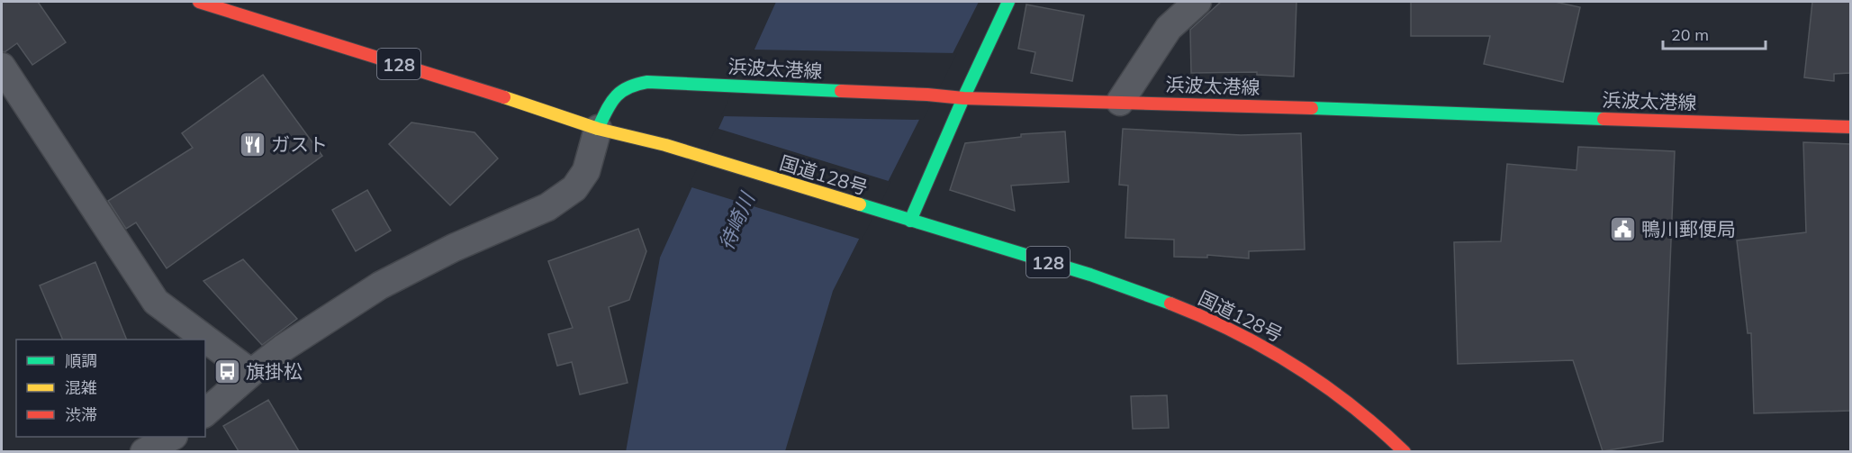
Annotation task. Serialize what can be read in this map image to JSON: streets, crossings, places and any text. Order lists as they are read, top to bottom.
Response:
{
  "streets": {
    "main road": ["128", "浜波太港線", "国道128号"]
  },
  "crossings": [
    ["浜波太港線", "国道128号"]
  ],
  "water": ["待崎川"],
  "places": {
    "restaurant": ["ガスト"],
    "public building": ["鴨川郵便局"],
    "bus stop": ["旗掛松"]
  },
  "legend": ["順調", "混雑", "渋滞"],
  "scale_bar": "20 m"
}
